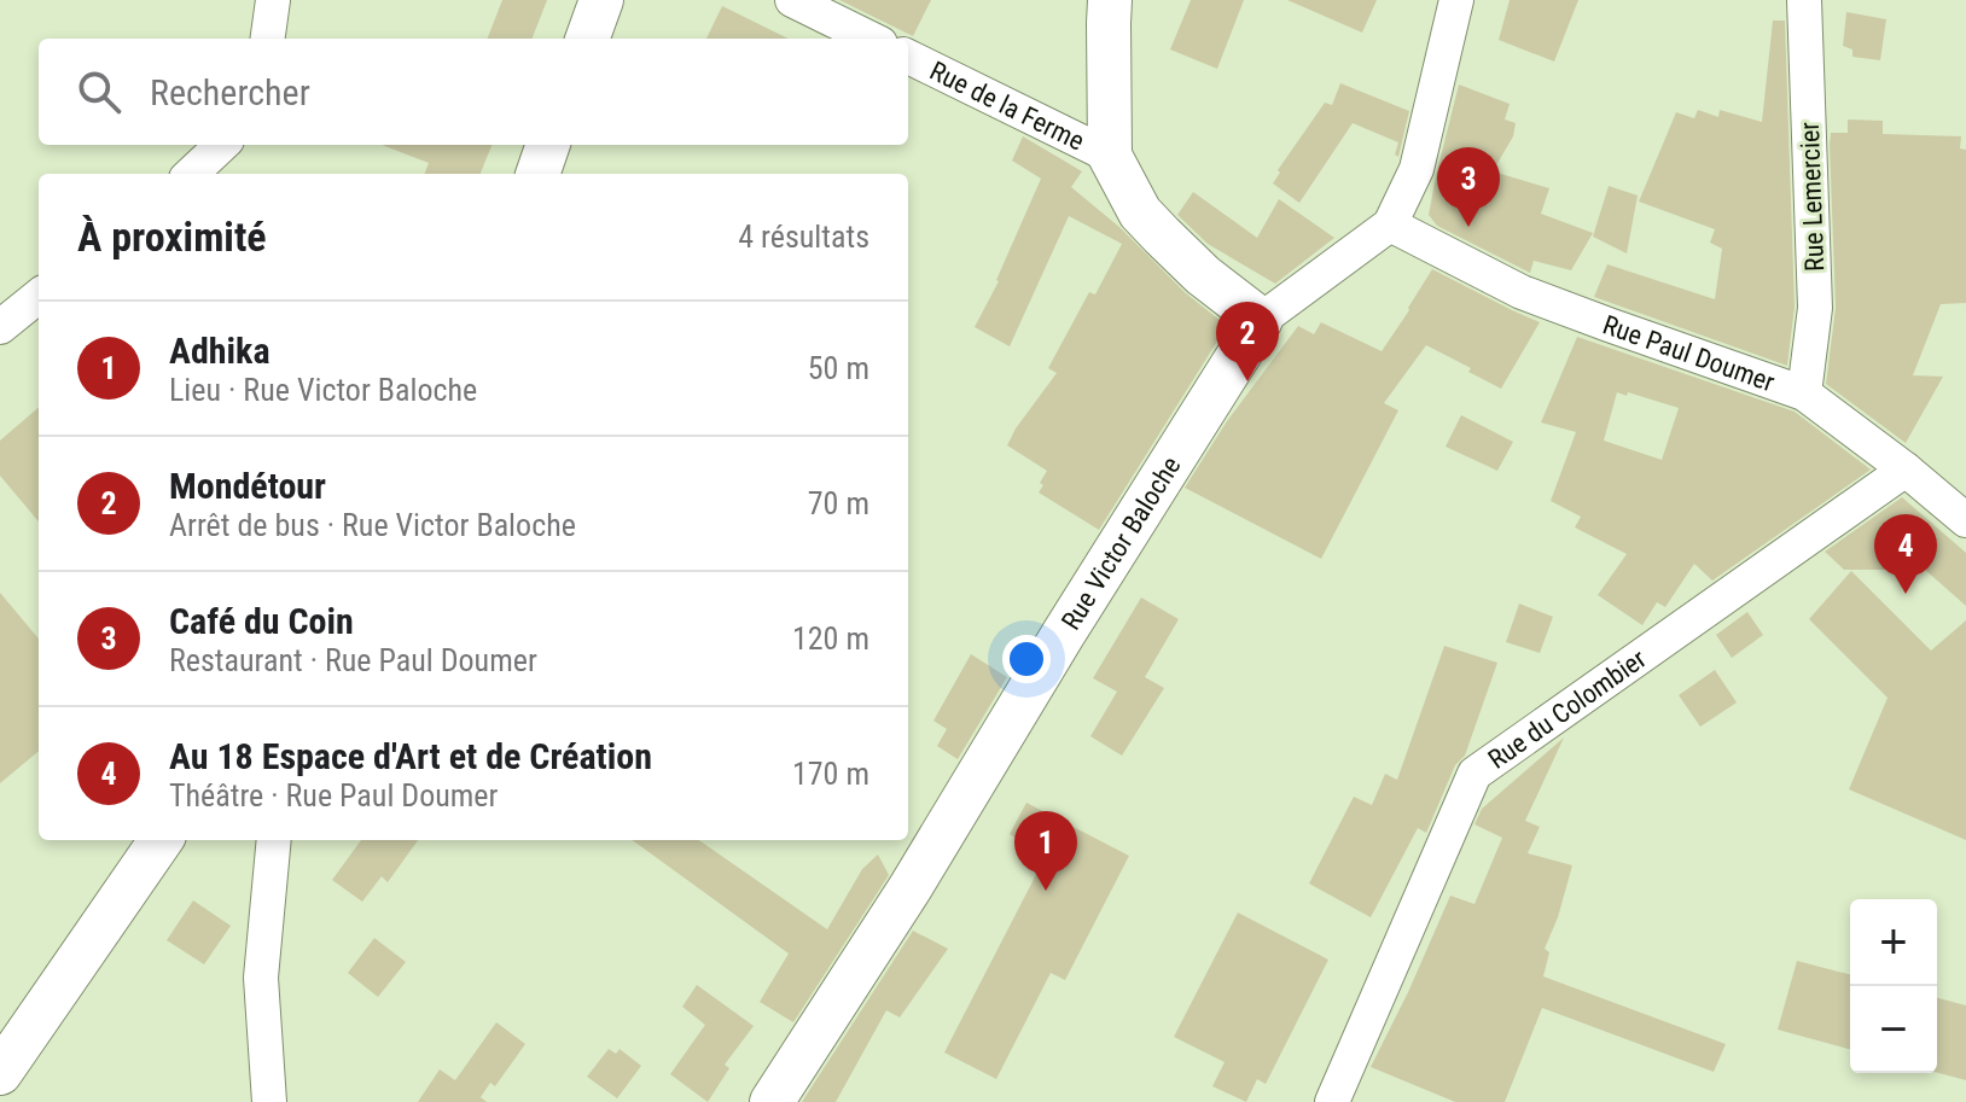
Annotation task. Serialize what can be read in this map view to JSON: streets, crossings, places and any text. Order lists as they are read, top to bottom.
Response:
{
  "streets": {
    "street": [
      "Rue de la Ferme",
      "Rue Lemercier",
      "Rue Paul Doumer",
      "Rue Victor Baloche",
      "Rue du Colombier"
    ]
  },
  "crossings": [
    ["Rue Lemercier", "Rue Paul Doumer"],
    ["Rue Paul Doumer", "Rue Victor Baloche"],
    ["Rue Paul Doumer", "Rue du Colombier"]
  ],
  "page": {
    "search": "Rechercher",
    "pins": [
      "3",
      "2",
      "4",
      "1"
    ],
    "heading": ["À proximité", "4 résultats"],
    "list": [
      {
        "mark": "1",
        "name": "Adhika",
        "note": "Lieu · Rue Victor Baloche",
        "value": "50 m"
      },
      {
        "mark": "2",
        "name": "Mondétour",
        "note": "Arrêt de bus · Rue Victor Baloche",
        "value": "70 m"
      },
      {
        "mark": "3",
        "name": "Café du Coin",
        "note": "Restaurant · Rue Paul Doumer",
        "value": "120 m"
      },
      {
        "mark": "4",
        "name": "Au 18 Espace d'Art et de Création",
        "note": "Théâtre · Rue Paul Doumer",
        "value": "170 m"
      }
    ],
    "map_buttons": ["+", "−"]
  }
}
